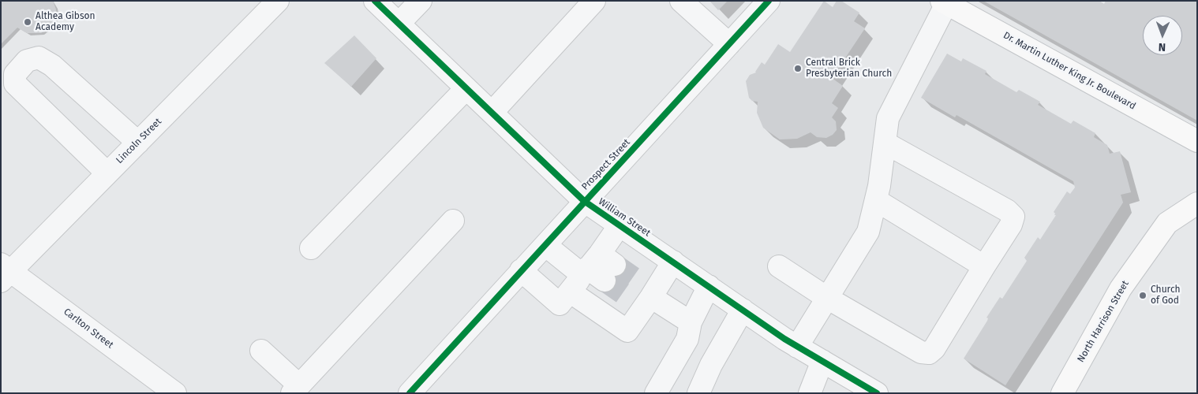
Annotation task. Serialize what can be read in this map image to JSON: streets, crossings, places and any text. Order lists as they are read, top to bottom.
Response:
{
  "streets": {
    "main road": ["Dr. Martin Luther King Jr. Boulevard", "North Harrison Street"],
    "street": [
      "Lincoln Street",
      "Prospect Street",
      "William Street",
      "Carlton Street"
    ]
  },
  "crossings": [
    ["Lincoln Street", "Carlton Street"],
    ["Prospect Street", "William Street"]
  ],
  "places": ["Althea Gibson Academy", "Central Brick Presbyterian Church", "Church of God"],
  "north": "bottom"
}
